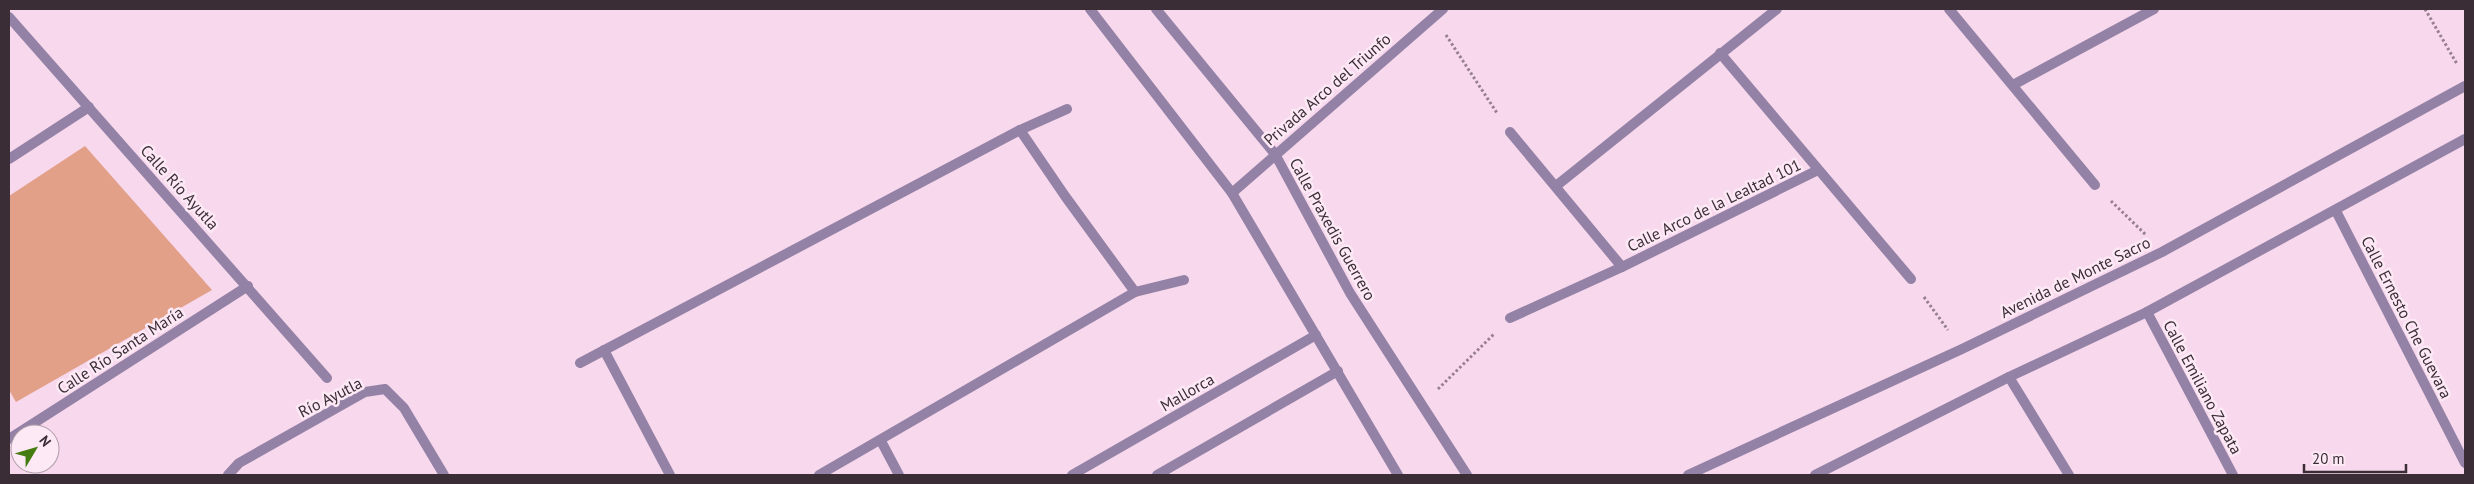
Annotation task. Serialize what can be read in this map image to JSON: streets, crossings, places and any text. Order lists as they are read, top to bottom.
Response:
{
  "streets": {
    "street": [
      "Privada Arco del Triunfo",
      "Calle Río Ayutla",
      "Calle Arco de la Lealtad 101",
      "Calle Praxedis Guerrero",
      "Avenida de Monte Sacro",
      "Calle Ernesto Che Guevara",
      "Calle Río Santa María",
      "Calle Emiliano Zapata",
      "Mallorca",
      "Río Ayutla"
    ]
  },
  "crossings": [
    ["Privada Arco del Triunfo", "Calle Praxedis Guerrero"],
    ["Calle Río Ayutla", "Calle Río Santa María"]
  ],
  "scale_bar": "20 m",
  "north": "top right"
}
